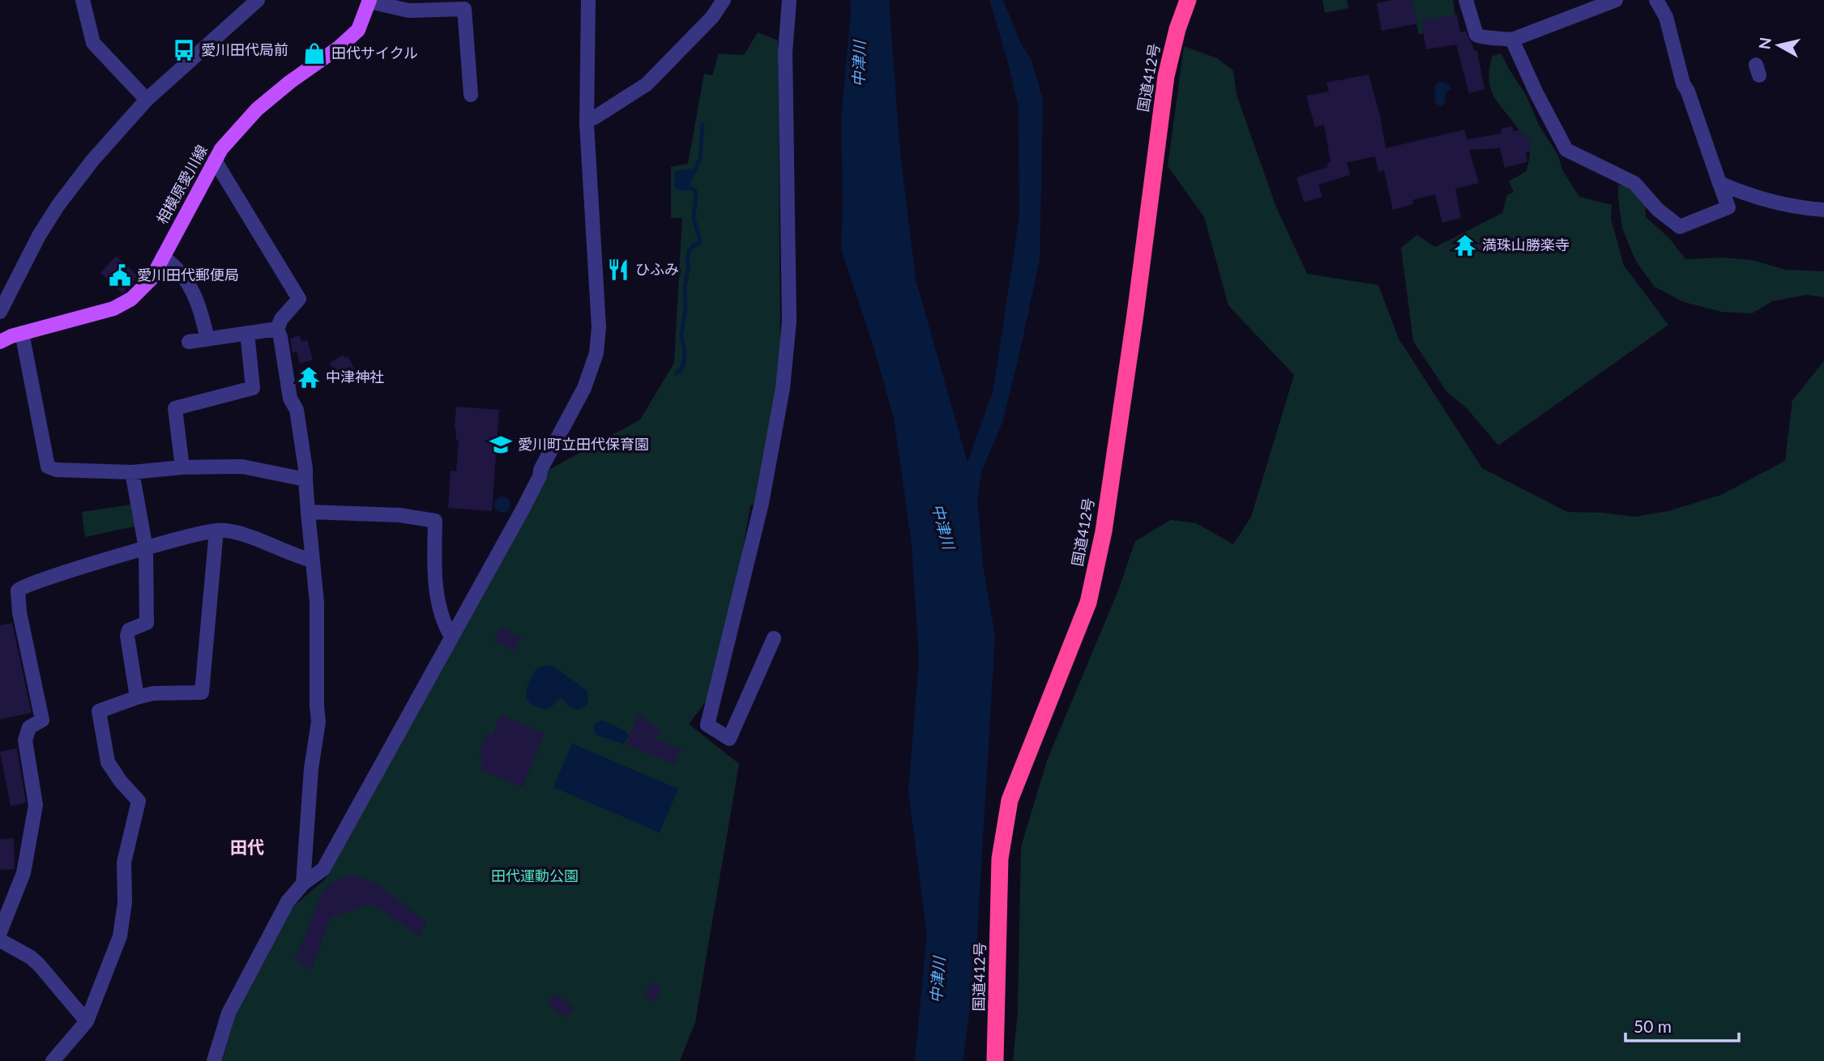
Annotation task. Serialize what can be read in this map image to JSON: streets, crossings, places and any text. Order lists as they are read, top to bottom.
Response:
{
  "streets": {
    "highway": ["国道412号"],
    "main road": ["相模原愛川線"]
  },
  "districts": ["田代"],
  "water": ["中津川"],
  "parks": ["田代運動公園"],
  "places": {
    "bus stop": ["愛川田代局前"],
    "shop": ["田代サイクル"],
    "temple": ["満珠山勝楽寺", "中津神社"],
    "restaurant": ["ひふみ"],
    "public building": ["愛川田代郵便局"],
    "school or university": ["愛川町立田代保育園"]
  },
  "scale_bar": "50 m",
  "north": "left"
}
